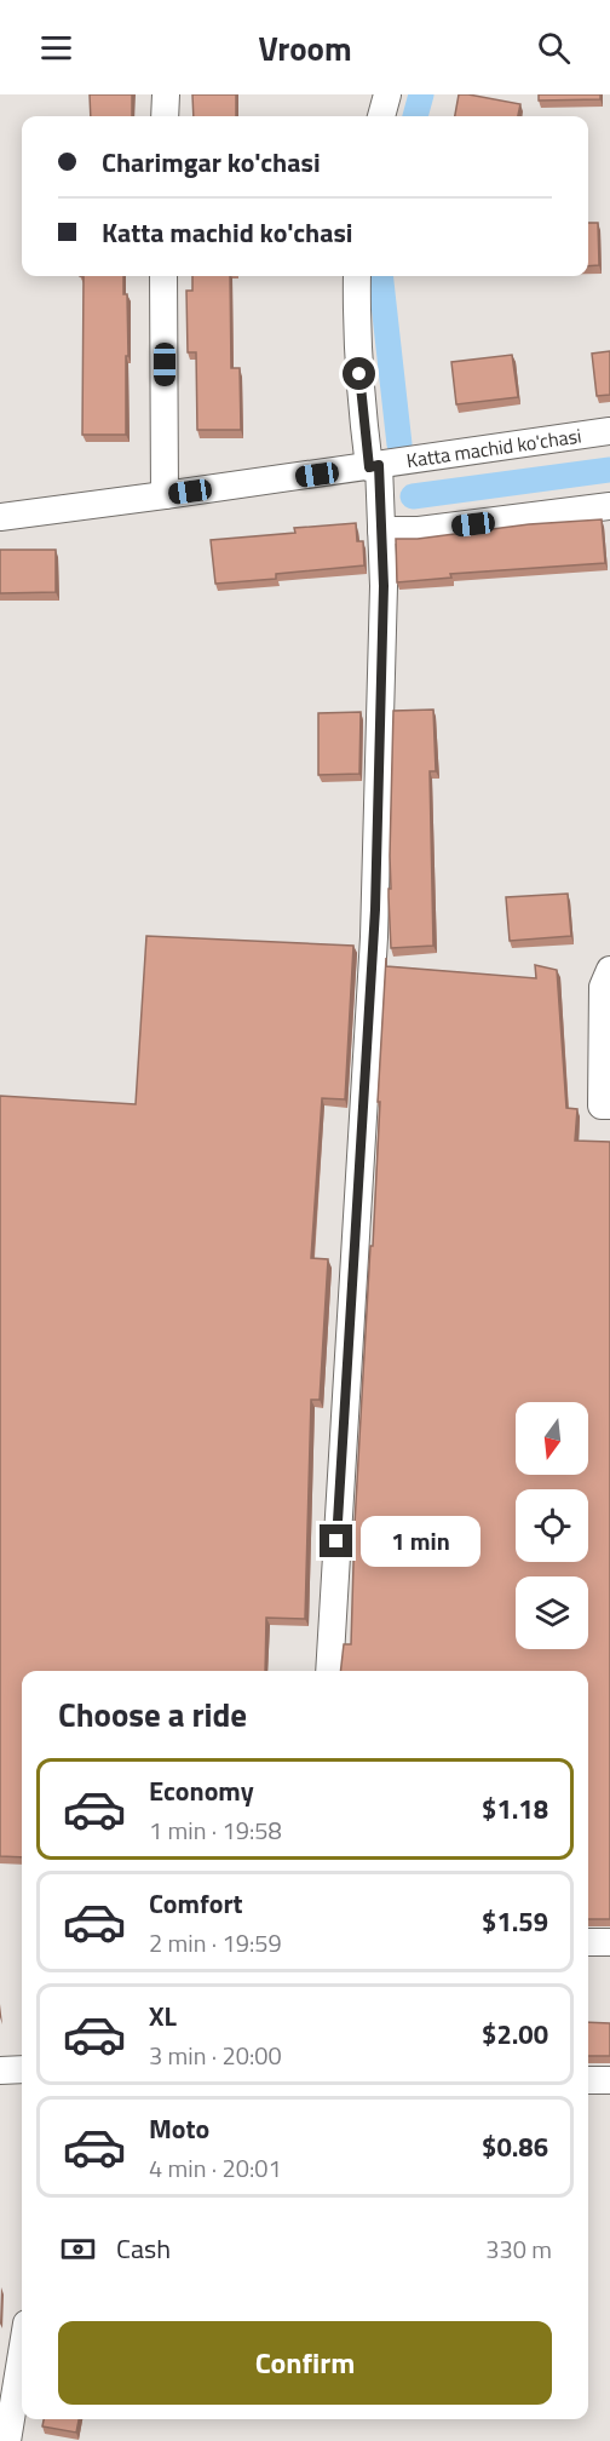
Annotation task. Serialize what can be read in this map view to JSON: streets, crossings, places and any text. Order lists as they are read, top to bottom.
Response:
{
  "streets": {
    "street": ["Katta machid ko'chasi"]
  },
  "north": "bottom",
  "page": {
    "header": "Vroom",
    "banner": ["Charimgar ko'chasi", "Katta machid ko'chasi"],
    "bubble": "1 min",
    "heading": "Choose a ride",
    "list": [
      {
        "name": "Economy",
        "note": "1 min · 19:58",
        "value": "$1.18"
      },
      {
        "name": "Comfort",
        "note": "2 min · 19:59",
        "value": "$1.59"
      },
      {
        "name": "XL",
        "note": "3 min · 20:00",
        "value": "$2.00"
      },
      {
        "name": "Moto",
        "note": "4 min · 20:01",
        "value": "$0.86"
      }
    ],
    "pay": ["Cash", "330 m"],
    "buttons": "Confirm"
  }
}
